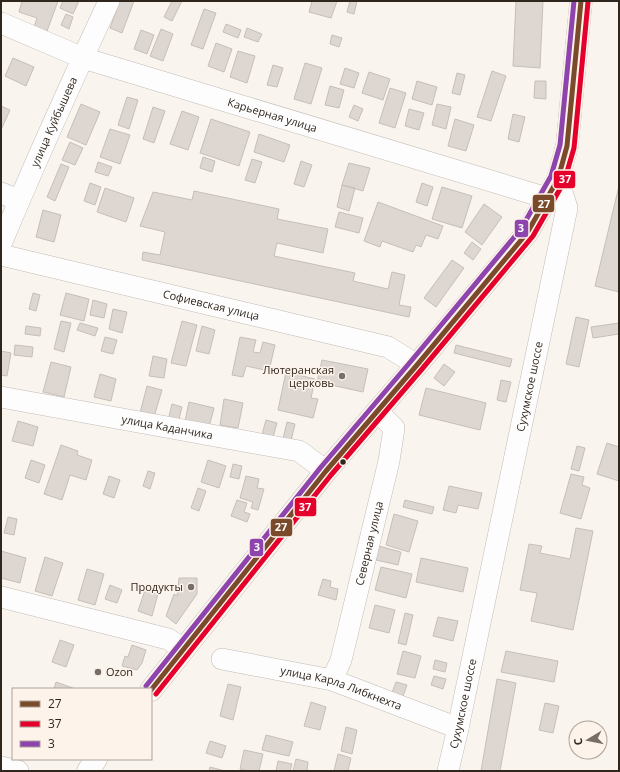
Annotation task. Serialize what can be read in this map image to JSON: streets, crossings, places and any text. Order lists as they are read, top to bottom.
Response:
{
  "streets": {
    "street": [
      "Карьерная улица",
      "улица Куйбышева",
      "Софиевская улица",
      "Сухумское шоссе",
      "улица Каданчика",
      "Северная улица",
      "улица Карла Либкнехта"
    ]
  },
  "crossings": [
    ["Карьерная улица", "улица Куйбышева"],
    ["Сухумское шоссе", "улица Карла Либкнехта"],
    ["Северная улица", "улица Карла Либкнехта"]
  ],
  "places": ["Лютеранская церковь", "Продукты", "Ozon"],
  "lines": ["transit line 27", "transit line 3", "transit line 37"],
  "legend": ["27", "37", "3"],
  "north": "left"
}
